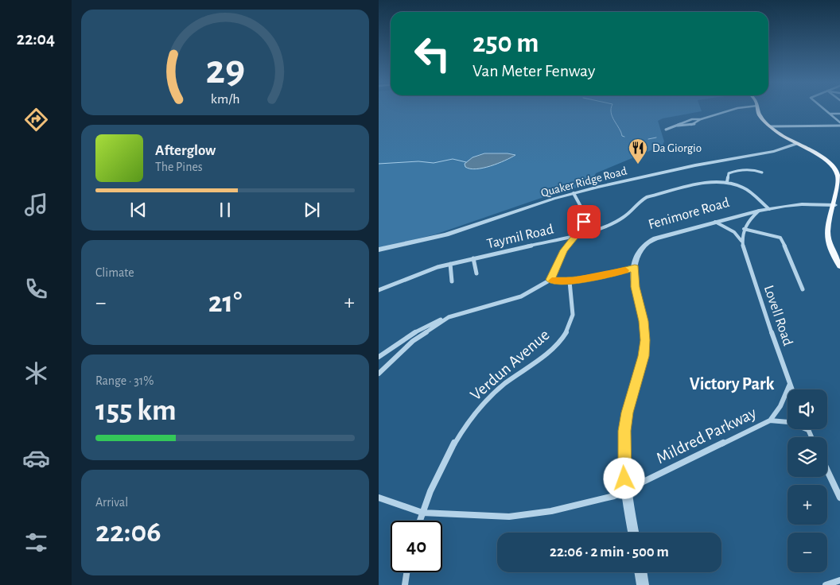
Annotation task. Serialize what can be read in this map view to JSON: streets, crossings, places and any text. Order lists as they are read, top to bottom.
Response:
{
  "streets": {
    "street": [
      "Quaker Ridge Road",
      "Fenimore Road",
      "Taymil Road",
      "Lovell Road",
      "Verdun Avenue",
      "Mildred Parkway"
    ]
  },
  "crossings": [
    ["Fenimore Road", "Lovell Road"],
    ["Fenimore Road", "Mildred Parkway"],
    ["Lovell Road", "Mildred Parkway"],
    ["Verdun Avenue", "Mildred Parkway"]
  ],
  "districts": ["Victory Park"],
  "places": {
    "restaurant": ["Da Giorgio"]
  },
  "page": {
    "tabs": "22:04",
    "turn": ["250 m", "Van Meter Fenway"],
    "song": ["Afterglow", "The Pines"],
    "tile": [
      "Climate",
      ["Range · 31%", "155 km"],
      ["Arrival", "22:06"]
    ],
    "heat": ["−", "21°", "+"],
    "map_buttons": ["+", "−"],
    "limit": "40",
    "trip": "22:06 · 2 min · 500 m",
    "gauge": ["29", "km/h"]
  }
}
